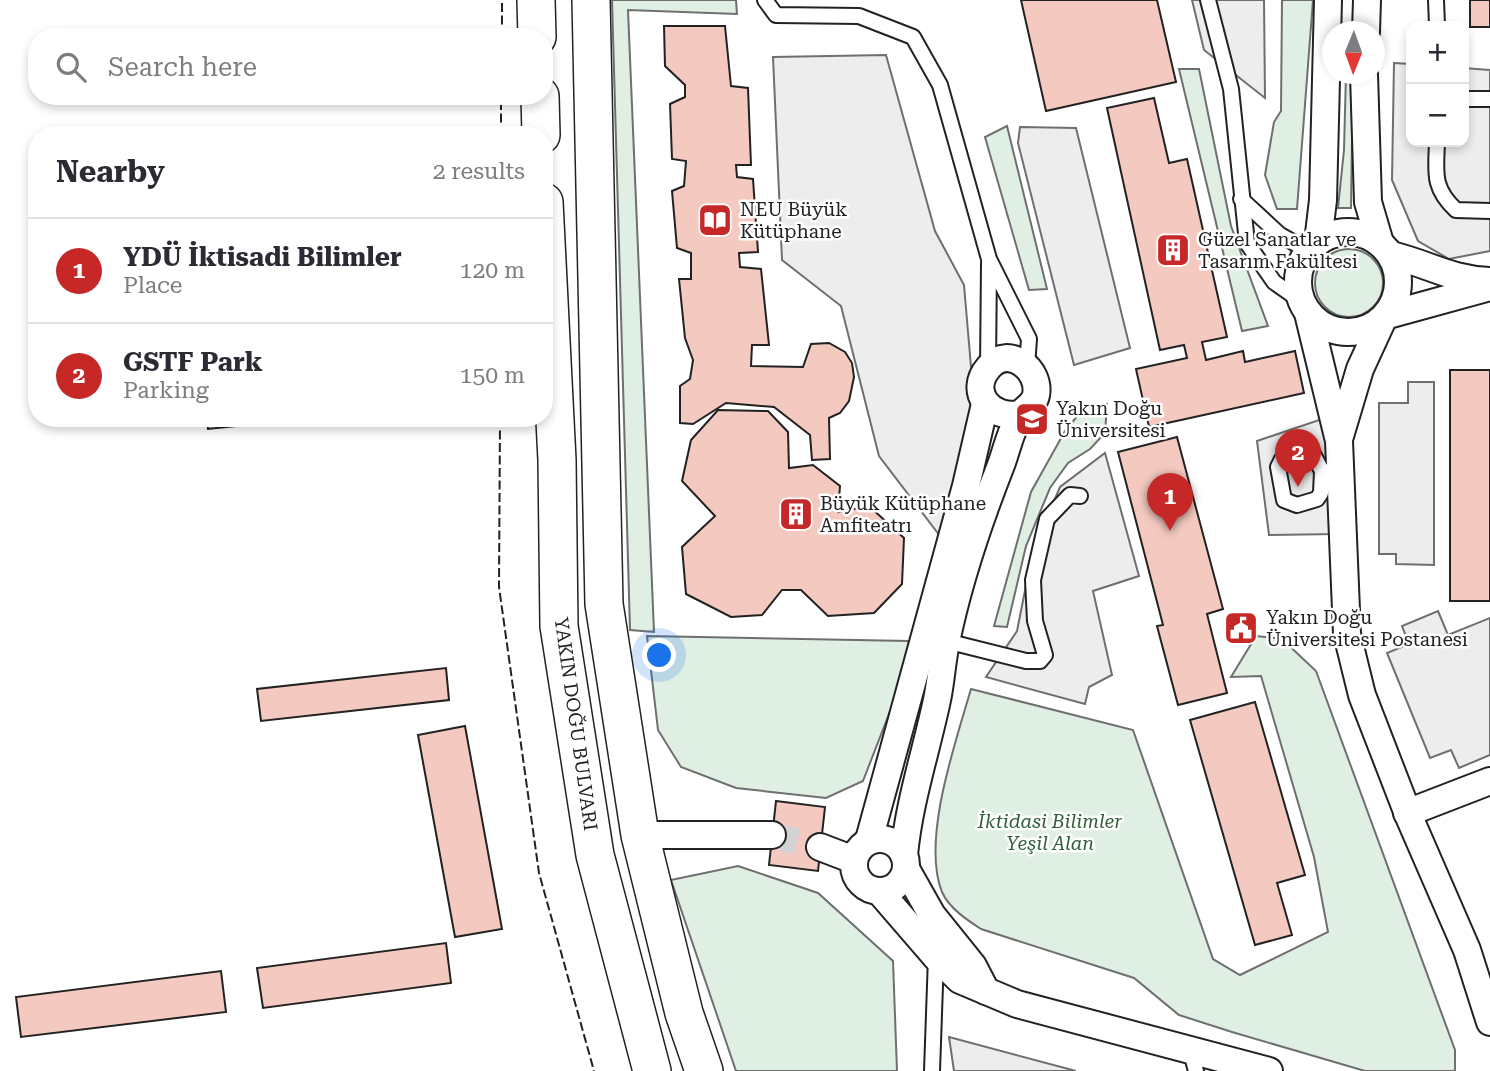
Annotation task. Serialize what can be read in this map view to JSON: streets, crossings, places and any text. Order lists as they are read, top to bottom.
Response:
{
  "parks": ["İktidasi Bilimler Yeşil Alan"],
  "places": {
    "library": ["NEU Büyük Kütüphane"],
    "building": ["Güzel Sanatlar ve Tasarım Fakültesi", "Büyük Kütüphane Amfiteatrı"],
    "school or university": ["Yakın Doğu Üniversitesi"],
    "public building": ["Yakın Doğu Üniversitesi Postanesi"]
  },
  "north": "bottom",
  "page": {
    "map_buttons": ["+", "−"],
    "search": "Search here",
    "heading": ["Nearby", "2 results"],
    "list": [
      {
        "mark": "1",
        "name": "YDÜ İktisadi Bilimler",
        "note": "Place",
        "value": "120 m"
      },
      {
        "mark": "2",
        "name": "GSTF Park",
        "note": "Parking",
        "value": "150 m"
      }
    ],
    "pins": ["2", "1"]
  }
}
